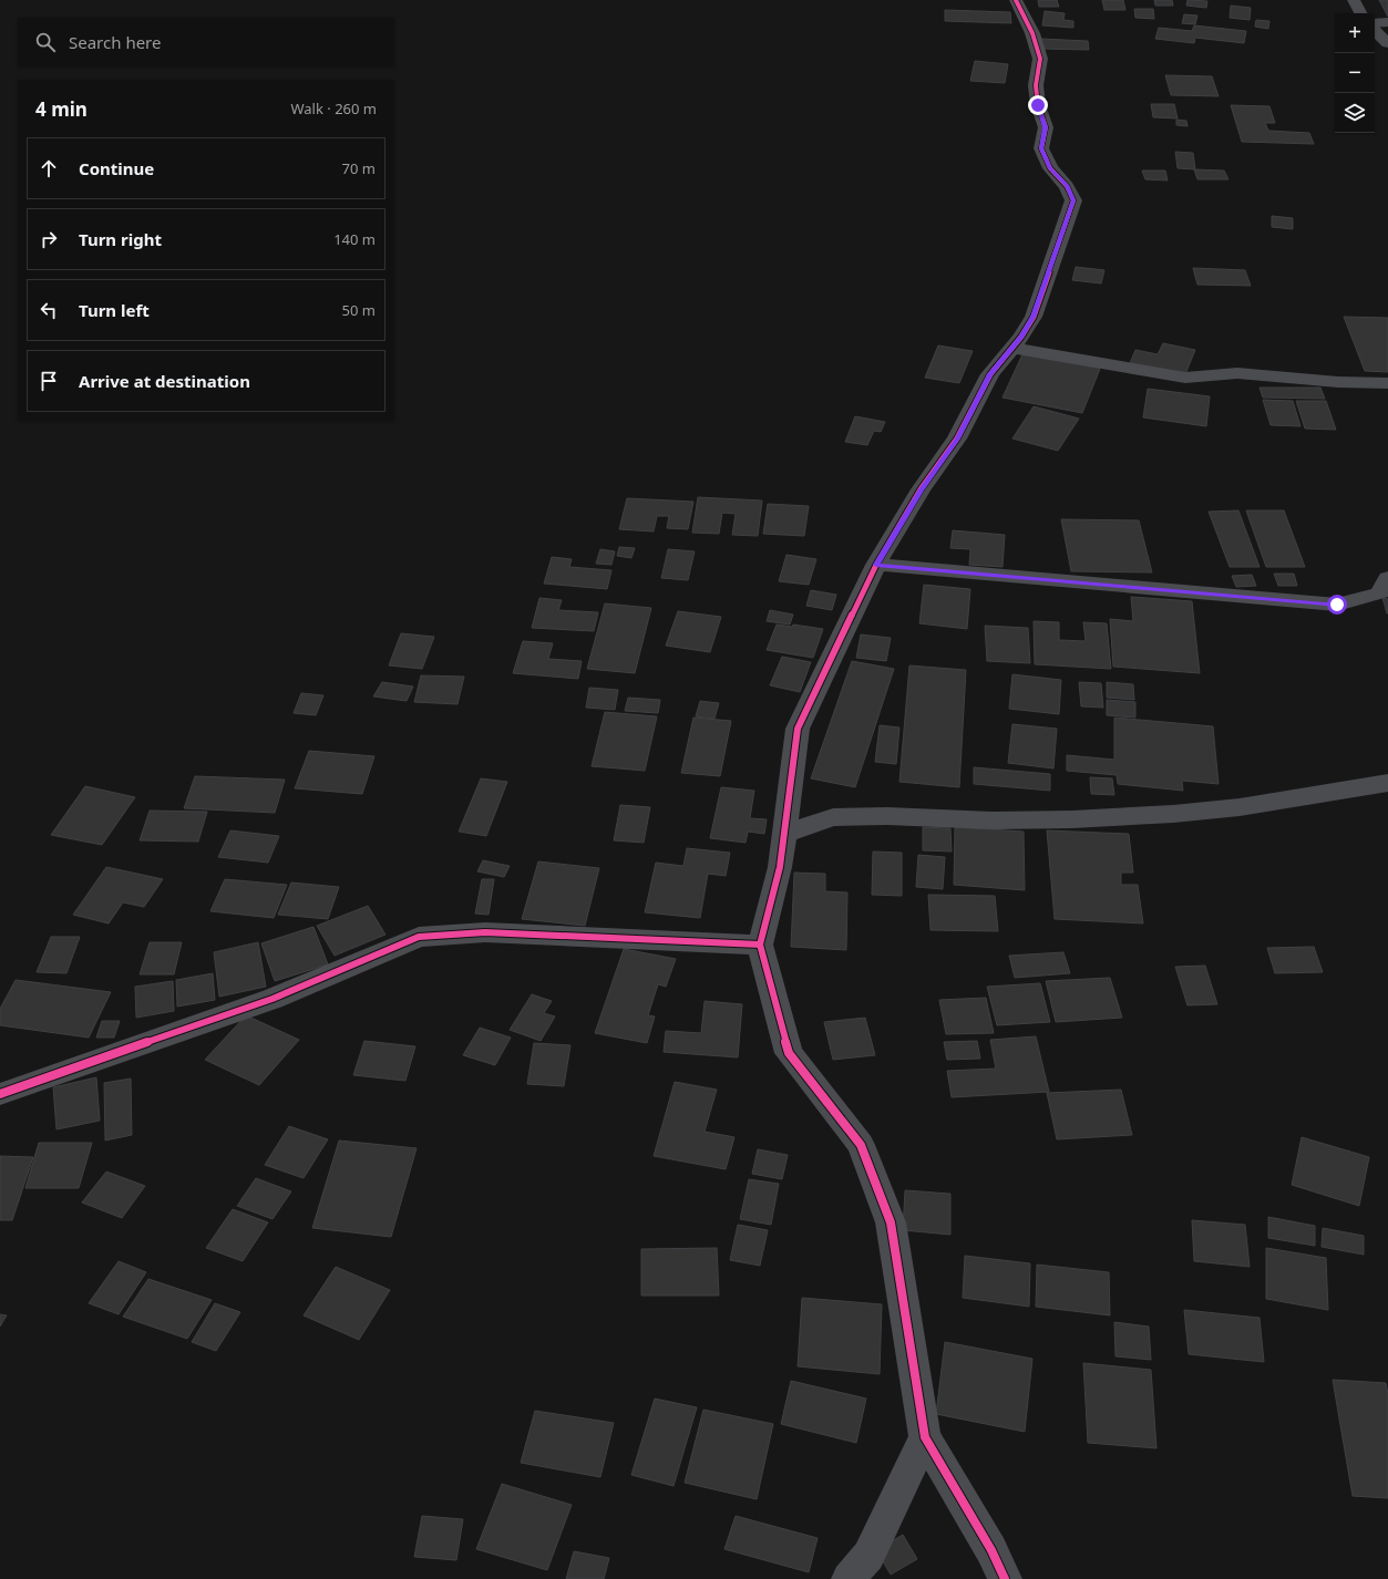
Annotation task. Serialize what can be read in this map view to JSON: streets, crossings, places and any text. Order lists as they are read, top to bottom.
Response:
{
  "page": {
    "map_buttons": ["+", "−"],
    "search": "Search here",
    "heading": ["4 min", "Walk · 260 m"],
    "list": [
      ["Continue", "70 m"],
      ["Turn right", "140 m"],
      ["Turn left", "50 m"],
      "Arrive at destination"
    ]
  }
}
